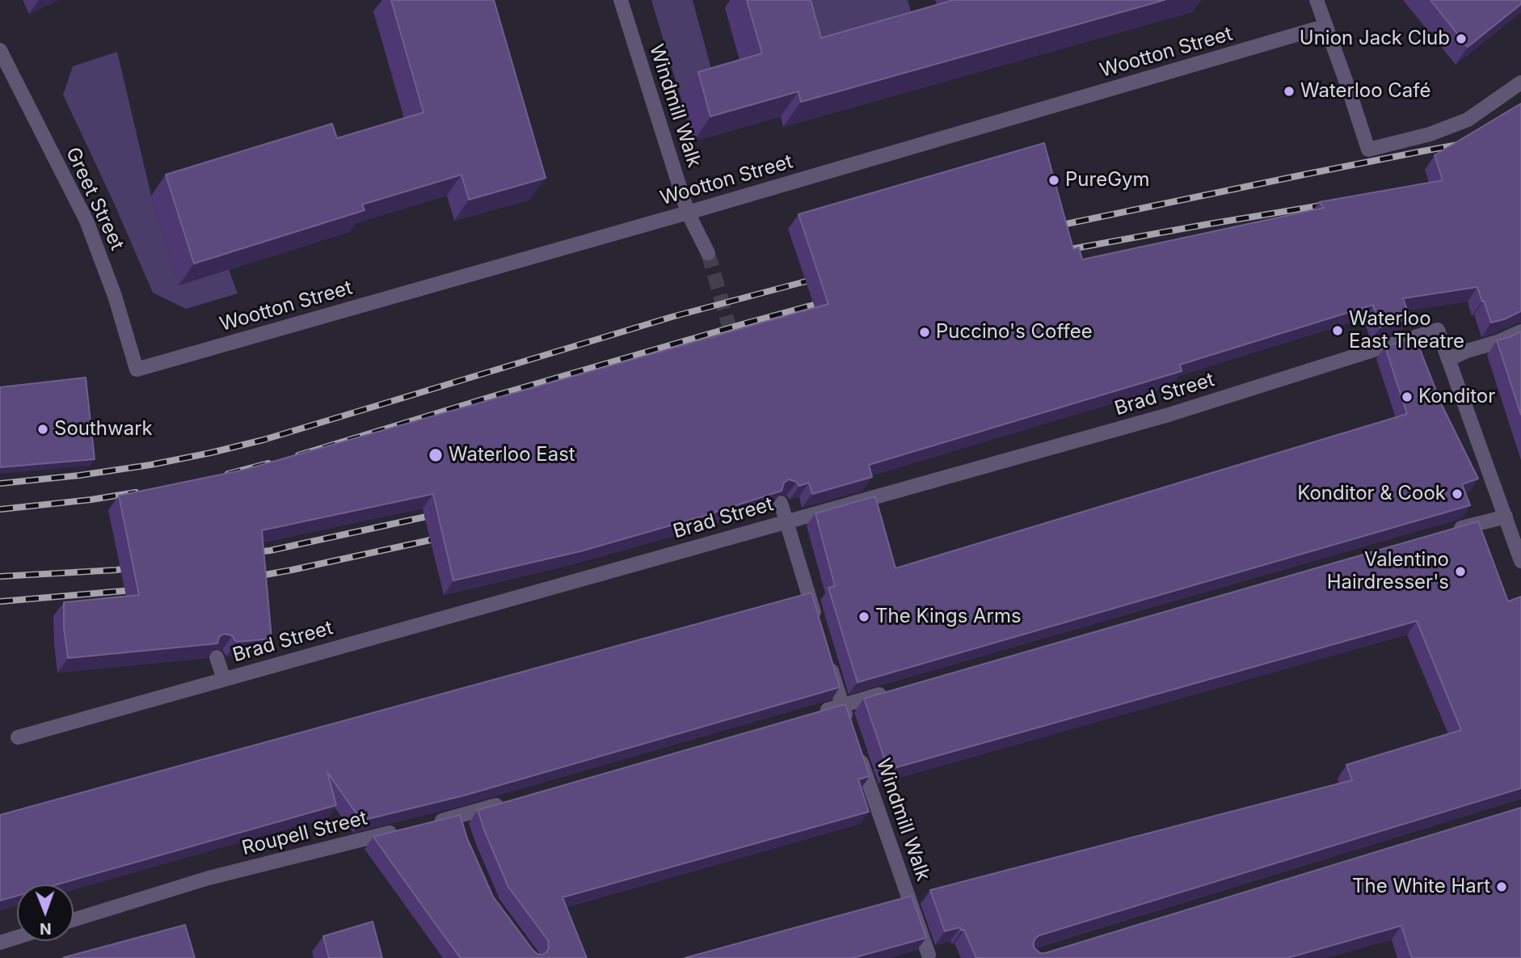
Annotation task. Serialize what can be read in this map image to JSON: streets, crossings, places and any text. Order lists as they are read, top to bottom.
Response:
{
  "streets": {
    "street": [
      "Wootton Street",
      "Windmill Walk",
      "Greet Street",
      "Brad Street",
      "Roupell Street"
    ]
  },
  "crossings": [
    ["Wootton Street", "Windmill Walk"],
    ["Wootton Street", "Greet Street"]
  ],
  "places": [
    "Union Jack Club",
    "Waterloo Café",
    "PureGym",
    "Waterloo East Theatre",
    "Puccino's Coffee",
    "Konditor",
    "Southwark",
    "Waterloo East",
    "Konditor & Cook",
    "Valentino Hairdresser's",
    "The Kings Arms",
    "The White Hart"
  ],
  "north": "bottom"
}
